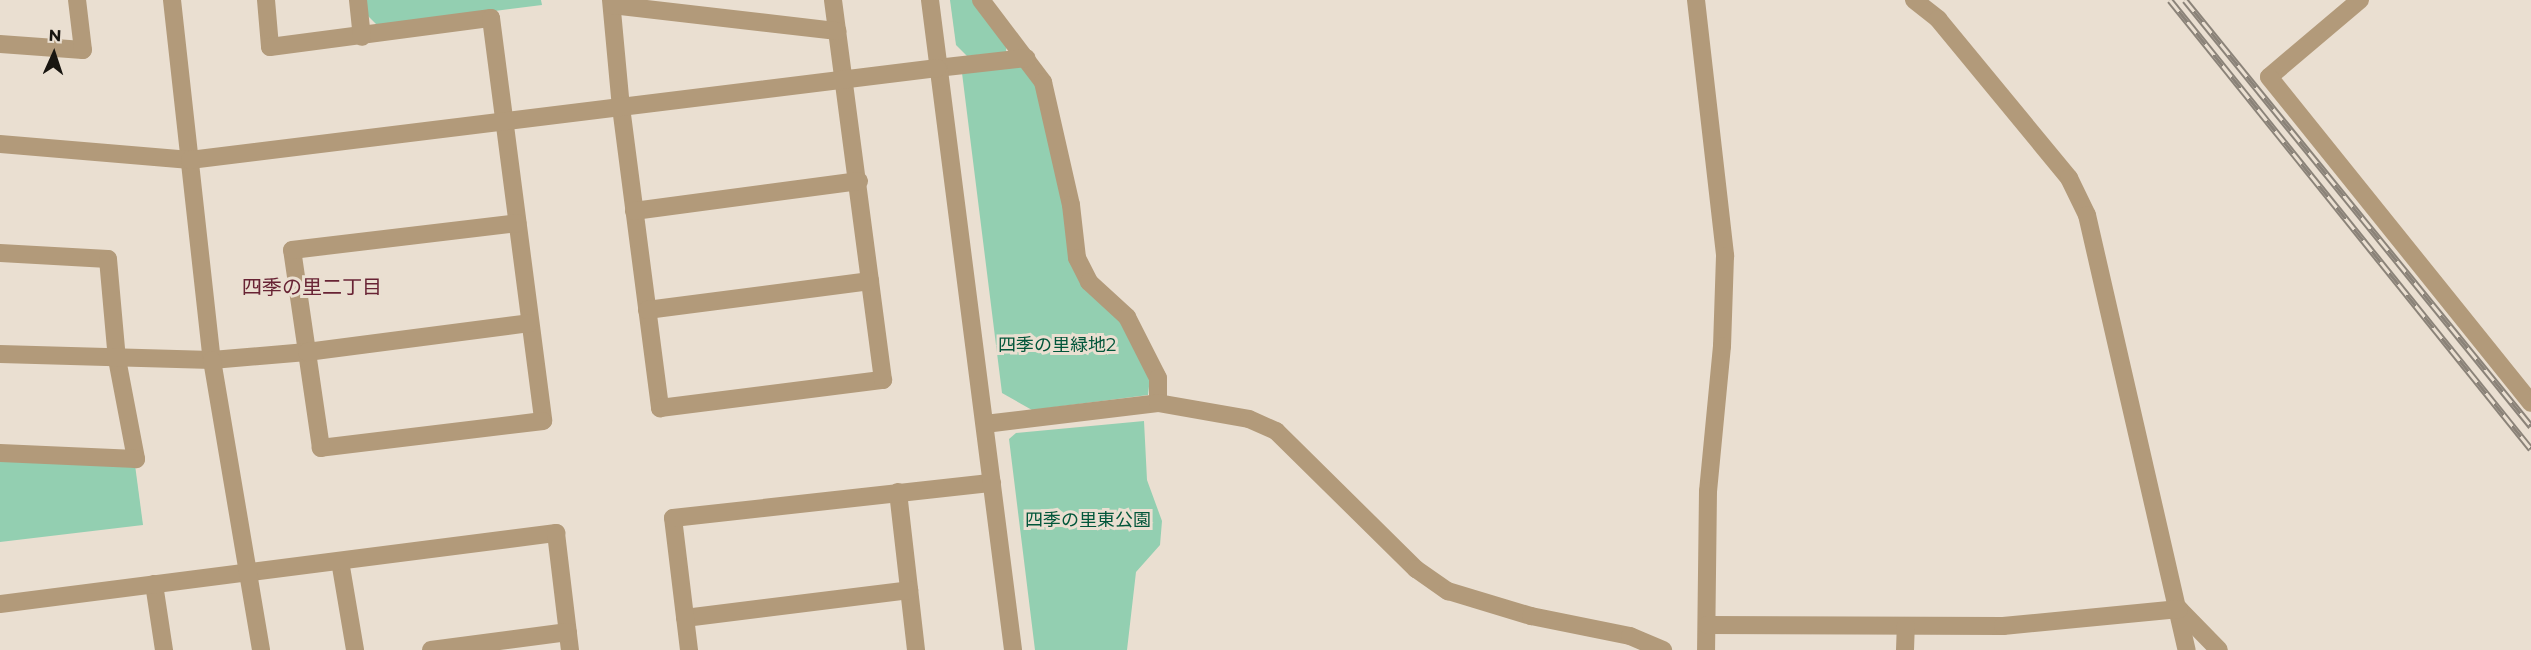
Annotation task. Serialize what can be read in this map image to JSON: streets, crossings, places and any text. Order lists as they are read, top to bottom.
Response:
{
  "districts": ["四季の里二丁目"],
  "parks": ["四季の里緑地2", "四季の里東公園"],
  "north": "top"
}
